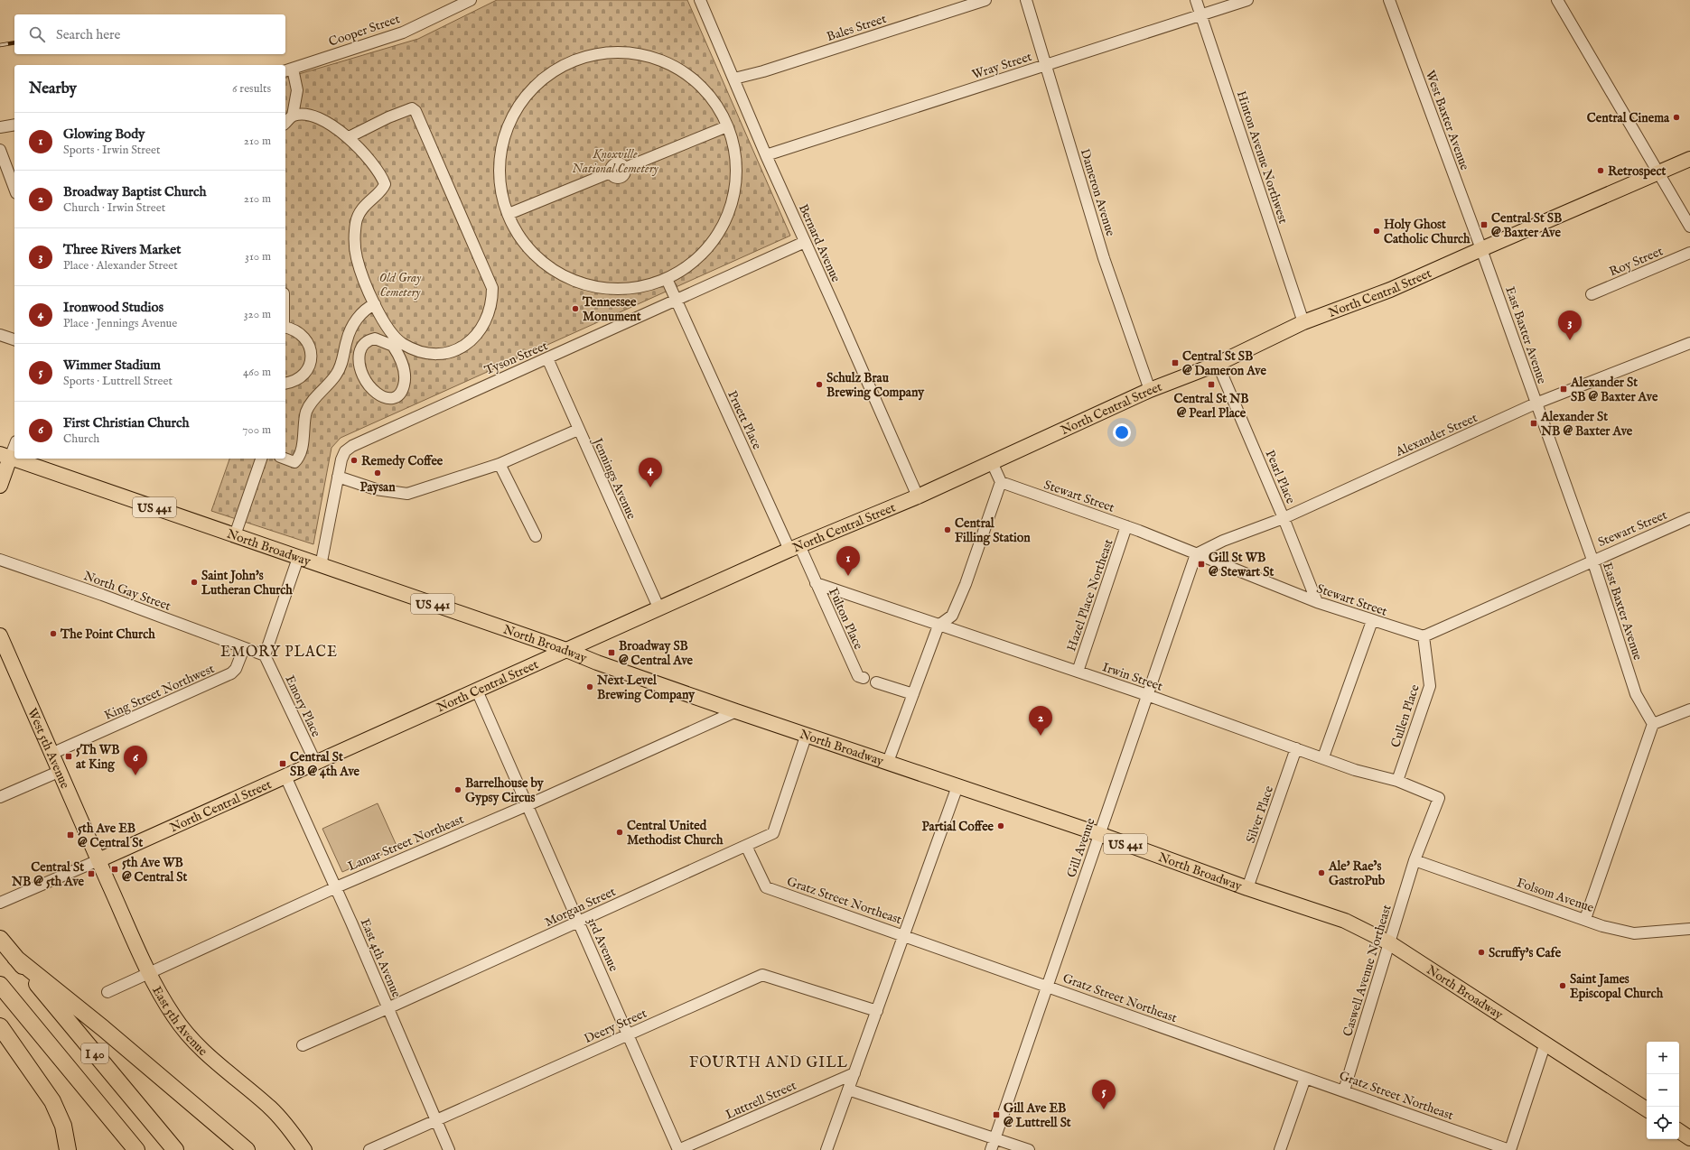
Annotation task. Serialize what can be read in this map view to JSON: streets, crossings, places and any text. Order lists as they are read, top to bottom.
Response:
{
  "streets": {
    "highway": ["I 40"],
    "main road": [
      "North Central Street",
      "US 441",
      "North Broadway",
      "West 5th Avenue",
      "East 5th Avenue"
    ],
    "street": [
      "Bales Street",
      "Cooper Street",
      "Wray Street",
      "West Baxter Avenue",
      "Hinton Avenue Northwest",
      "Dameron Avenue",
      "Bernard Avenue",
      "Roy Street",
      "East Baxter Avenue",
      "Tyson Street",
      "Pruett Place",
      "Alexander Street",
      "Pearl Place",
      "Jennings Avenue",
      "Stewart Street",
      "North Gay Street",
      "Hazel Place Northeast",
      "Fulton Place",
      "Irwin Street",
      "King Street Northwest",
      "Emory Place",
      "Cullen Place",
      "Silver Place",
      "Lamar Street Northeast",
      "Gill Avenue",
      "Folsom Avenue",
      "Gratz Street Northeast",
      "Morgan Street",
      "3rd Avenue",
      "East 4th Avenue",
      "Caswell Avenue Northeast",
      "Deery Street",
      "Luttrell Street"
    ]
  },
  "crossings": [
    ["Bales Street", "Bernard Avenue"],
    ["Wray Street", "Hinton Avenue Northwest"],
    ["Wray Street", "Dameron Avenue"],
    ["Wray Street", "Bernard Avenue"],
    ["West Baxter Avenue", "North Central Street"],
    ["West Baxter Avenue", "East Baxter Avenue"],
    ["Hinton Avenue Northwest", "North Central Street"],
    ["Dameron Avenue", "North Central Street"],
    ["Bernard Avenue", "North Central Street"],
    ["Bernard Avenue", "Tyson Street"],
    ["North Central Street", "East Baxter Avenue"],
    ["North Central Street", "Pruett Place"],
    ["North Central Street", "Pearl Place"],
    ["North Central Street", "Jennings Avenue"],
    ["North Central Street", "North Broadway"],
    ["North Central Street", "Fulton Place"],
    ["North Central Street", "Emory Place"],
    ["North Central Street", "West 5th Avenue"],
    ["North Central Street", "3rd Avenue"],
    ["North Central Street", "East 4th Avenue"],
    ["North Central Street", "East 5th Avenue"],
    ["East Baxter Avenue", "Alexander Street"],
    ["East Baxter Avenue", "Stewart Street"],
    ["Tyson Street", "Pruett Place"],
    ["Tyson Street", "Jennings Avenue"],
    ["Tyson Street", "North Broadway"],
    ["Pruett Place", "Fulton Place"],
    ["Alexander Street", "Pearl Place"],
    ["Alexander Street", "Stewart Street"],
    ["Alexander Street", "Gill Avenue"],
    ["Pearl Place", "Stewart Street"],
    ["Stewart Street", "Hazel Place Northeast"],
    ["Stewart Street", "Cullen Place"],
    ["Stewart Street", "Gill Avenue"],
    ["North Broadway", "Silver Place"],
    ["North Broadway", "Lamar Street Northeast"],
    ["North Broadway", "Gill Avenue"],
    ["North Broadway", "Morgan Street"],
    ["North Broadway", "Caswell Avenue Northeast"],
    ["North Gay Street", "King Street Northwest"],
    ["Hazel Place Northeast", "Irwin Street"],
    ["Fulton Place", "Irwin Street"],
    ["Irwin Street", "Cullen Place"],
    ["Irwin Street", "Silver Place"],
    ["Irwin Street", "Gill Avenue"],
    ["Irwin Street", "Caswell Avenue Northeast"],
    ["King Street Northwest", "West 5th Avenue"],
    ["West 5th Avenue", "East 5th Avenue"],
    ["Lamar Street Northeast", "3rd Avenue"],
    ["Lamar Street Northeast", "East 4th Avenue"],
    ["Lamar Street Northeast", "East 5th Avenue"],
    ["Gill Avenue", "Gratz Street Northeast"],
    ["Folsom Avenue", "Caswell Avenue Northeast"],
    ["Gratz Street Northeast", "Morgan Street"],
    ["Gratz Street Northeast", "Caswell Avenue Northeast"],
    ["Morgan Street", "3rd Avenue"],
    ["Morgan Street", "East 4th Avenue"],
    ["3rd Avenue", "Deery Street"],
    ["3rd Avenue", "Luttrell Street"],
    ["East 4th Avenue", "Deery Street"]
  ],
  "districts": ["EMORY PLACE", "FOURTH AND GILL"],
  "parks": ["Knoxville National Cemetery", "Old Gray Cemetery"],
  "places": {
    "other": [
      "Central Cinema",
      "Retrospect",
      "Holy Ghost Catholic Church",
      "Tennessee Monument",
      "Schulz Brau Brewing Company",
      "Remedy Coffee",
      "Paysan",
      "Central Filling Station",
      "Saint John's Lutheran Church",
      "The Point Church",
      "Next Level Brewing Company",
      "Barrelhouse by Gypsy Circus",
      "Partial Coffee",
      "Central United Methodist Church",
      "Ale' Rae’s GastroPub",
      "Scruffy's Cafe",
      "Saint James Episcopal Church"
    ],
    "transit": [
      "Central St SB @ Baxter Ave",
      "Central St SB @ Dameron Ave",
      "Central St NB @ Pearl Place",
      "Alexander St SB @ Baxter Ave",
      "Alexander St NB @ Baxter Ave",
      "Gill St WB @ Stewart St",
      "Broadway SB @ Central Ave",
      "5Th WB at King",
      "Central St SB @ 4th Ave",
      "5th Ave EB @ Central St",
      "5th Ave WB @ Central St",
      "Central St NB @ 5th Ave",
      "Gill Ave EB @ Luttrell St"
    ]
  },
  "page": {
    "search": "Search here",
    "heading": ["Nearby", "6 results"],
    "list": [
      {
        "mark": "1",
        "name": "Glowing Body",
        "note": "Sports · Irwin Street",
        "value": "210 m"
      },
      {
        "mark": "2",
        "name": "Broadway Baptist Church",
        "note": "Church · Irwin Street",
        "value": "210 m"
      },
      {
        "mark": "3",
        "name": "Three Rivers Market",
        "note": "Place · Alexander Street",
        "value": "310 m"
      },
      {
        "mark": "4",
        "name": "Ironwood Studios",
        "note": "Place · Jennings Avenue",
        "value": "320 m"
      },
      {
        "mark": "5",
        "name": "Wimmer Stadium",
        "note": "Sports · Luttrell Street",
        "value": "460 m"
      },
      {
        "mark": "6",
        "name": "First Christian Church",
        "note": "Church",
        "value": "700 m"
      }
    ],
    "pins": [
      "3",
      "4",
      "1",
      "2",
      "6",
      "5"
    ],
    "map_buttons": ["+", "−"]
  }
}
